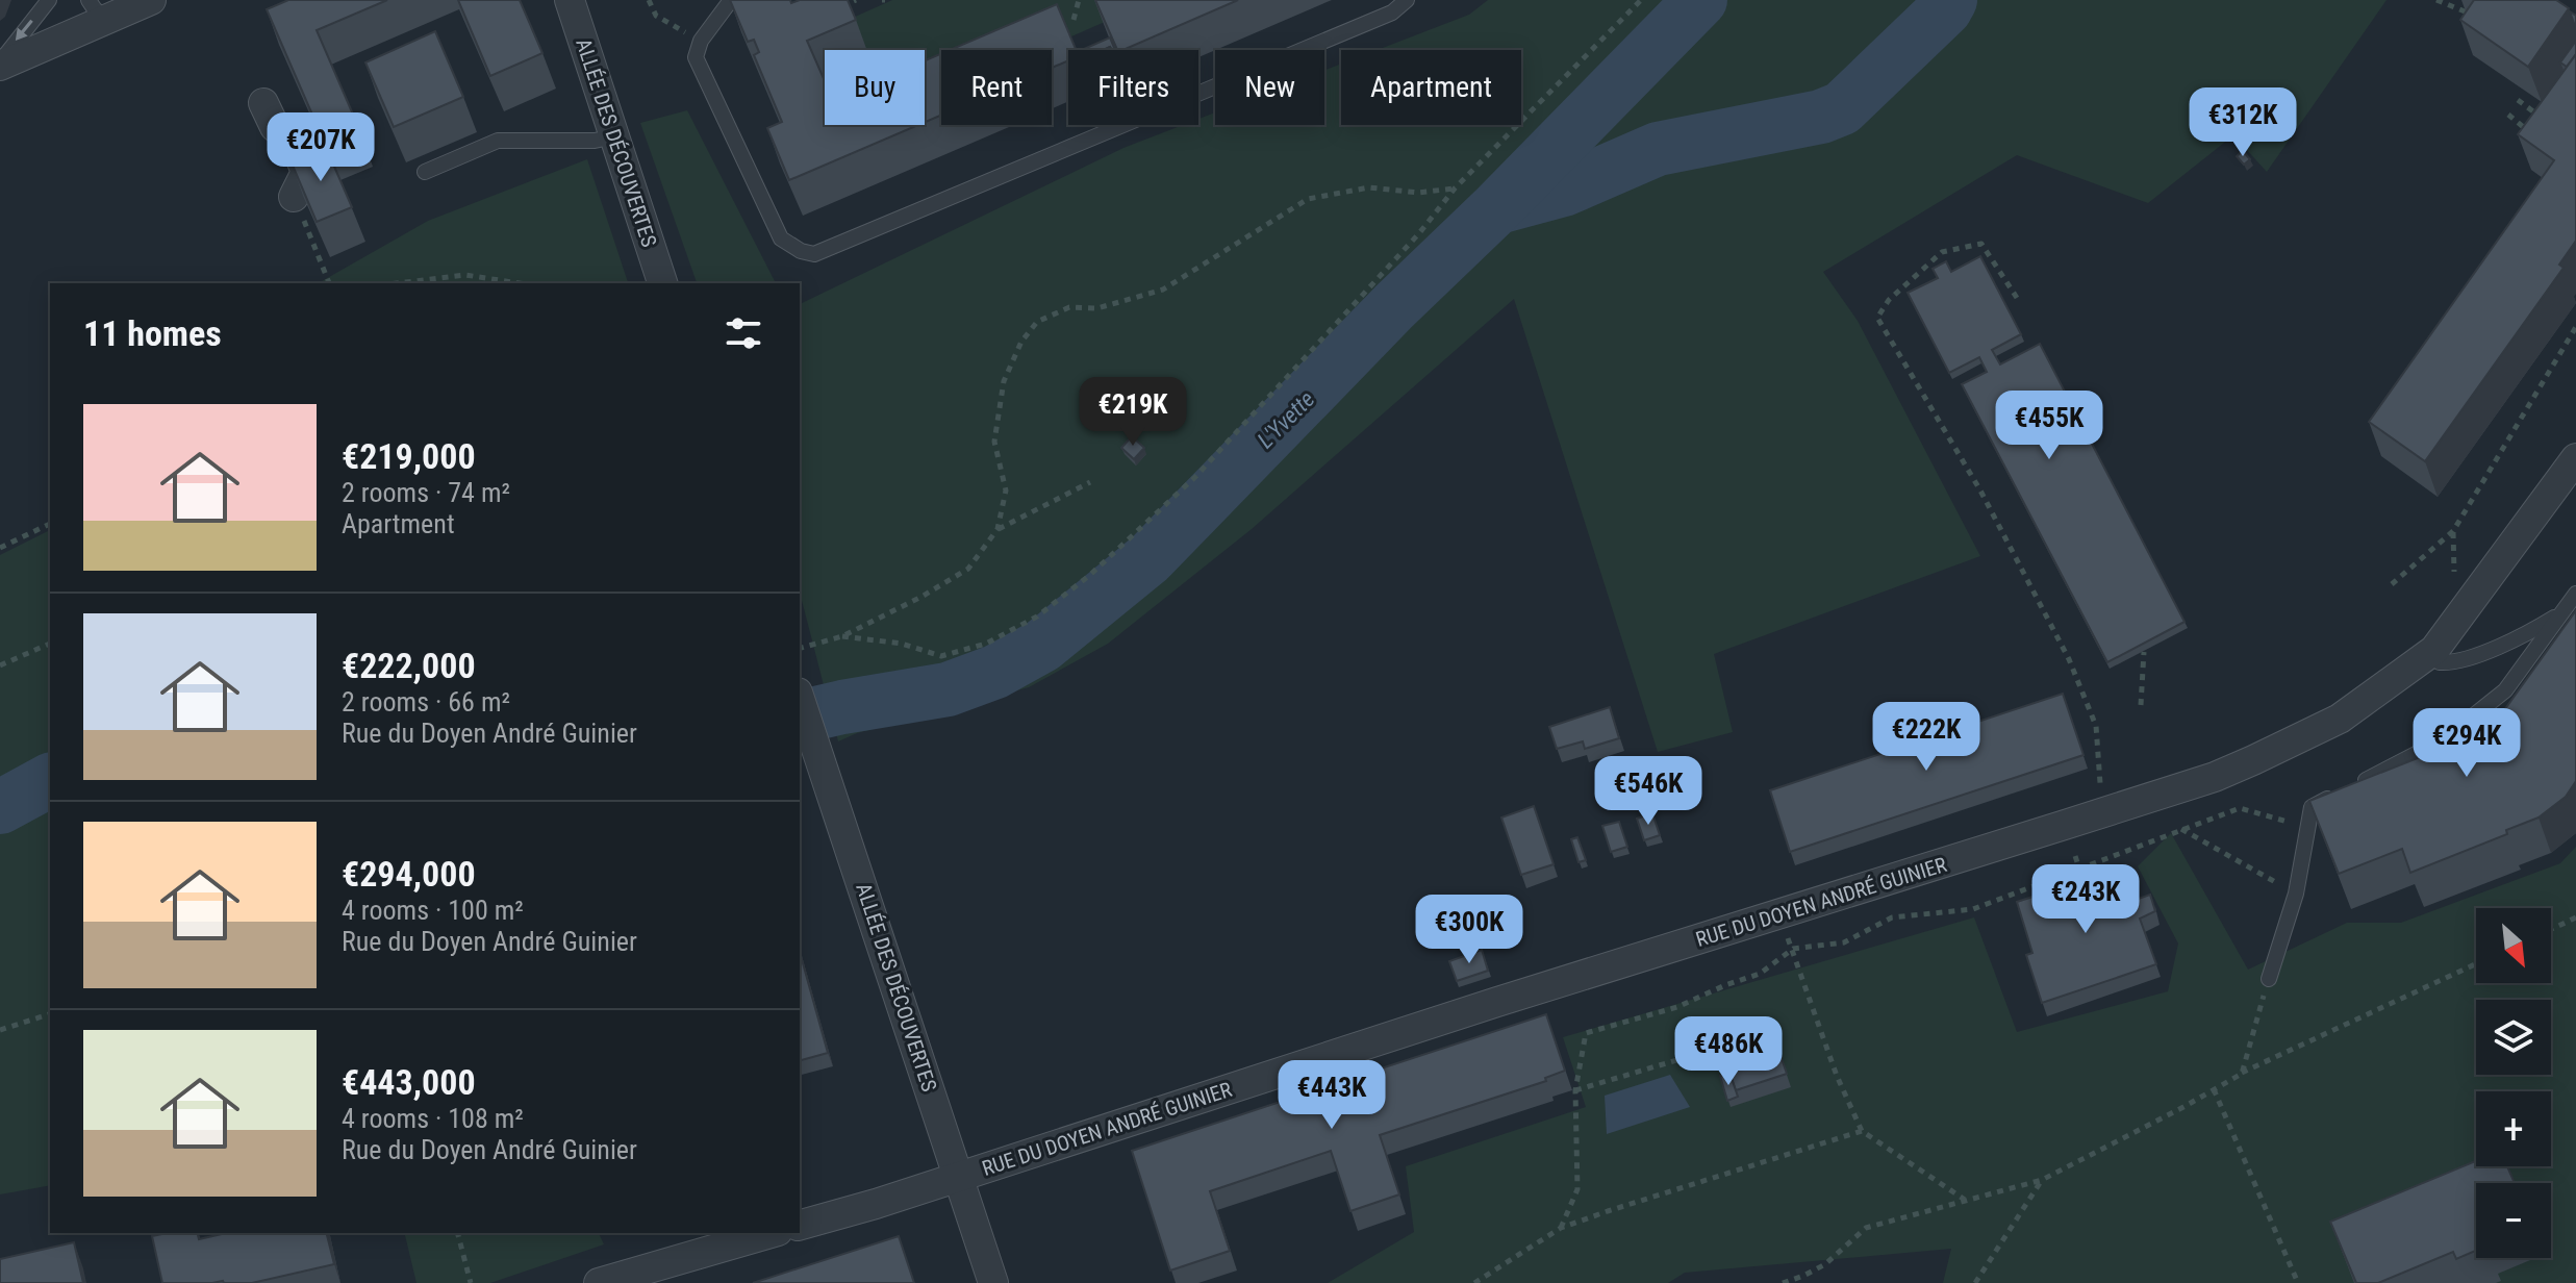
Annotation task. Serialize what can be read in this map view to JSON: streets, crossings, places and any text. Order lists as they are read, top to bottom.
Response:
{
  "streets": {
    "street": ["ALLÉE DES DÉCOUVERTES", "RUE DU DOYEN ANDRÉ GUINIER"]
  },
  "crossings": [
    ["ALLÉE DES DÉCOUVERTES", "RUE DU DOYEN ANDRÉ GUINIER"]
  ],
  "water": ["L'Yvette"],
  "north": "bottom right",
  "page": {
    "chip": [
      "Buy",
      "Rent",
      "Filters",
      "New",
      "Apartment"
    ],
    "price": [
      "€312K",
      "€207K",
      "€219K",
      "€455K",
      "€222K",
      "€294K",
      "€546K",
      "€243K",
      "€300K",
      "€486K",
      "€443K"
    ],
    "heading": "11 homes",
    "list": [
      {
        "name": "€219,000",
        "note": "2 rooms · 74 m² · Apartment"
      },
      {
        "name": "€222,000",
        "note": "2 rooms · 66 m² · Rue du Doyen André Guinier"
      },
      {
        "name": "€294,000",
        "note": "4 rooms · 100 m² · Rue du Doyen André Guinier"
      },
      {
        "name": "€443,000",
        "note": "4 rooms · 108 m² · Rue du Doyen André Guinier"
      }
    ],
    "map_buttons": ["+", "−"]
  }
}
